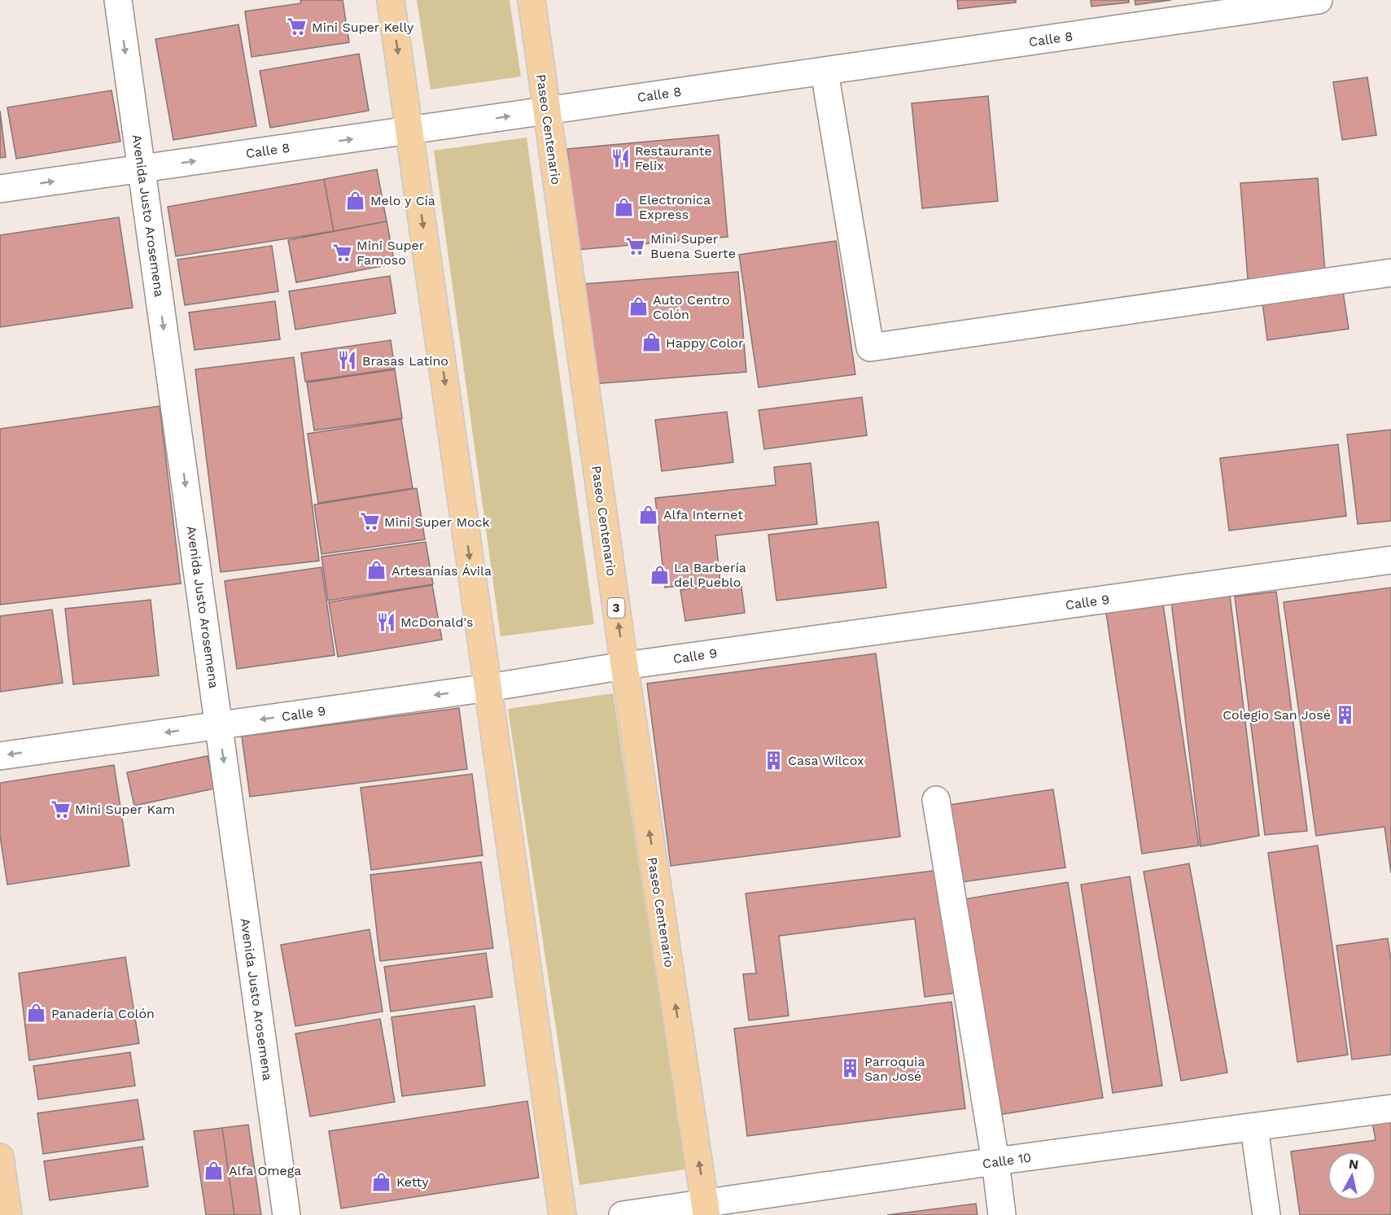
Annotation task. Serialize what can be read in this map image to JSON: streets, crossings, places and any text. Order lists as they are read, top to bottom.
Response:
{
  "streets": {
    "main road": ["Paseo Centenario", "3"],
    "street": [
      "Calle 8",
      "Avenida Justo Arosemena",
      "Calle 9",
      "Calle 10"
    ]
  },
  "crossings": [
    ["Calle 8", "Paseo Centenario"],
    ["Calle 8", "Avenida Justo Arosemena"],
    ["Paseo Centenario", "Calle 9"],
    ["Paseo Centenario", "Calle 10"],
    ["Avenida Justo Arosemena", "Calle 9"]
  ],
  "one_way": ["Calle 8", "Avenida Justo Arosemena", "Calle 9"],
  "places": {
    "supermarket": [
      "Mini Super Kelly",
      "Mini Super Buena Suerte",
      "Mini Super Famoso",
      "Mini Super Mock",
      "Mini Super Kam"
    ],
    "restaurant": ["Restaurante Felix", "Brasas Latino", "McDonald's"],
    "shop": [
      "Melo y Cía",
      "Electronica Express",
      "Auto Centro Colón",
      "Happy Color",
      "Alfa Internet",
      "Artesanías Ávila",
      "La Barbería del Pueblo",
      "Panadería Colón",
      "Alfa Omega",
      "Ketty"
    ],
    "building": ["Colegio San José", "Casa Wilcox", "Parroquia San José"]
  },
  "north": "top"
}
